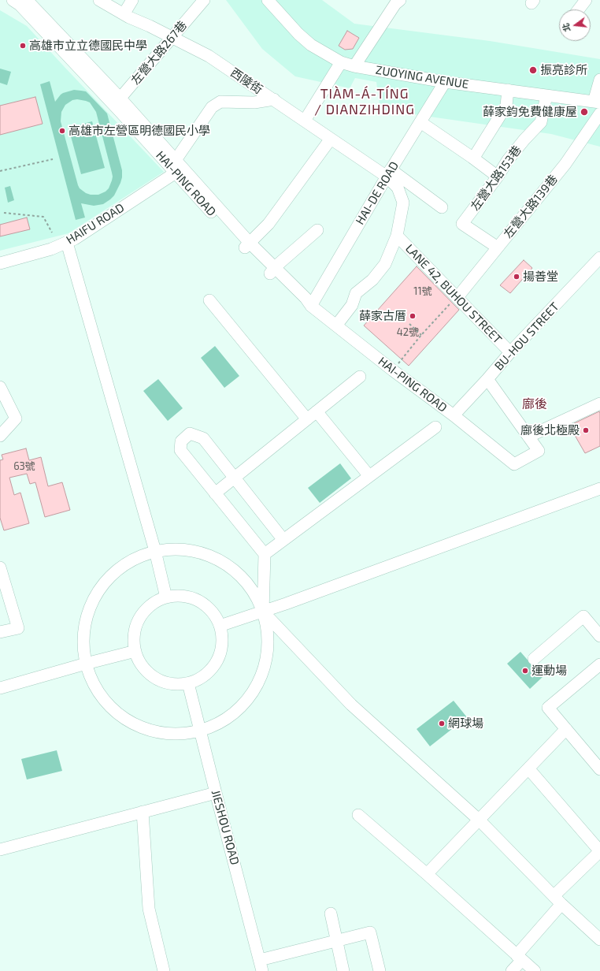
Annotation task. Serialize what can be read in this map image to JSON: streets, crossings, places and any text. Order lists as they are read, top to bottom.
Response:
{
  "streets": {
    "street": [
      "左營大路267巷",
      "ZUOYING AVENUE",
      "西陵街",
      "左營大路153巷",
      "HAI-PING ROAD",
      "HAI-DE ROAD",
      "左營大路139巷",
      "HAIFU ROAD",
      "LANE 42, BUHOU STREET",
      "BU-HOU STREET",
      "JIESHOU ROAD"
    ]
  },
  "crossings": [
    ["左營大路267巷", "西陵街"],
    ["左營大路267巷", "HAI-PING ROAD"],
    ["ZUOYING AVENUE", "左營大路153巷"],
    ["ZUOYING AVENUE", "HAI-DE ROAD"],
    ["西陵街", "HAI-DE ROAD"],
    ["左營大路153巷", "左營大路139巷"],
    ["HAI-PING ROAD", "HAI-DE ROAD"],
    ["HAI-PING ROAD", "HAIFU ROAD"],
    ["HAI-PING ROAD", "BU-HOU STREET"],
    ["左營大路139巷", "LANE 42, BUHOU STREET"],
    ["LANE 42, BUHOU STREET", "BU-HOU STREET"]
  ],
  "districts": ["TIÀM-Á-TÍNG / DIANZIHDING", "廍後"],
  "places": [
    "高雄市立立德國民中學",
    "振亮診所",
    "薛家鈞免費健康屋",
    "高雄市左營區明德國民小學",
    "揚善堂",
    "薛家古厝",
    "廍後北極殿",
    "運動場",
    "網球場"
  ],
  "house_numbers": ["11號", "42號", "63號"],
  "north": "left"
}
